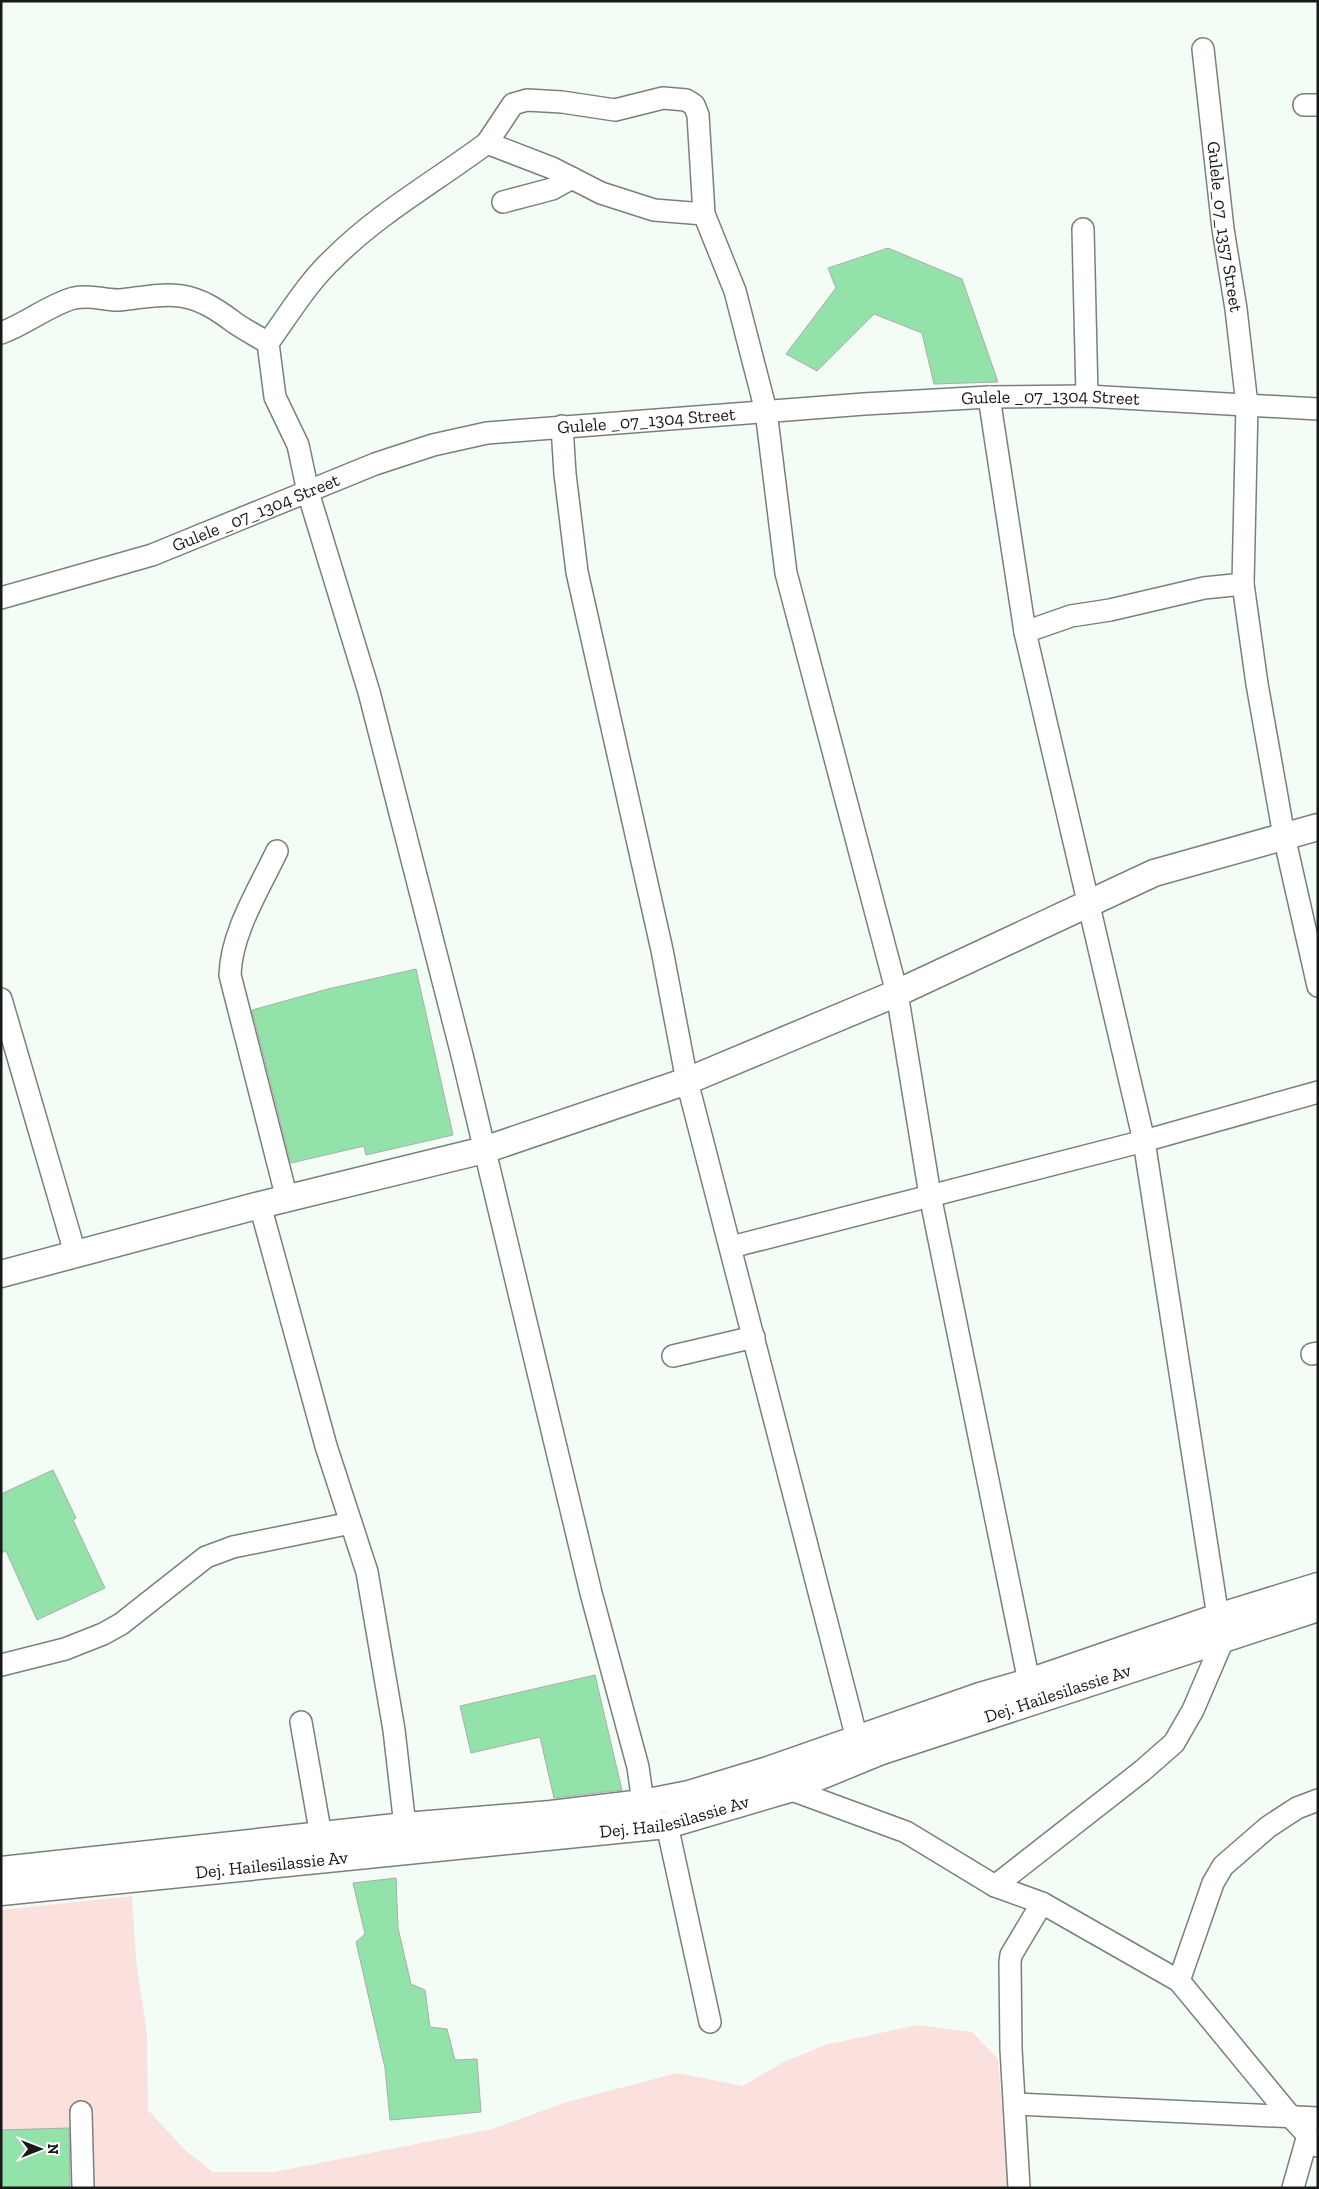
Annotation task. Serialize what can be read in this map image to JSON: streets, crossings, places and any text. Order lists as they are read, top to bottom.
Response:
{
  "streets": {
    "main road": ["Dej. Hailesilassie Av"],
    "street": ["Gulele_07_1357 Street", "Gulele _07_1304 Street"]
  },
  "crossings": [
    ["Gulele_07_1357 Street", "Gulele _07_1304 Street"]
  ],
  "north": "right"
}
